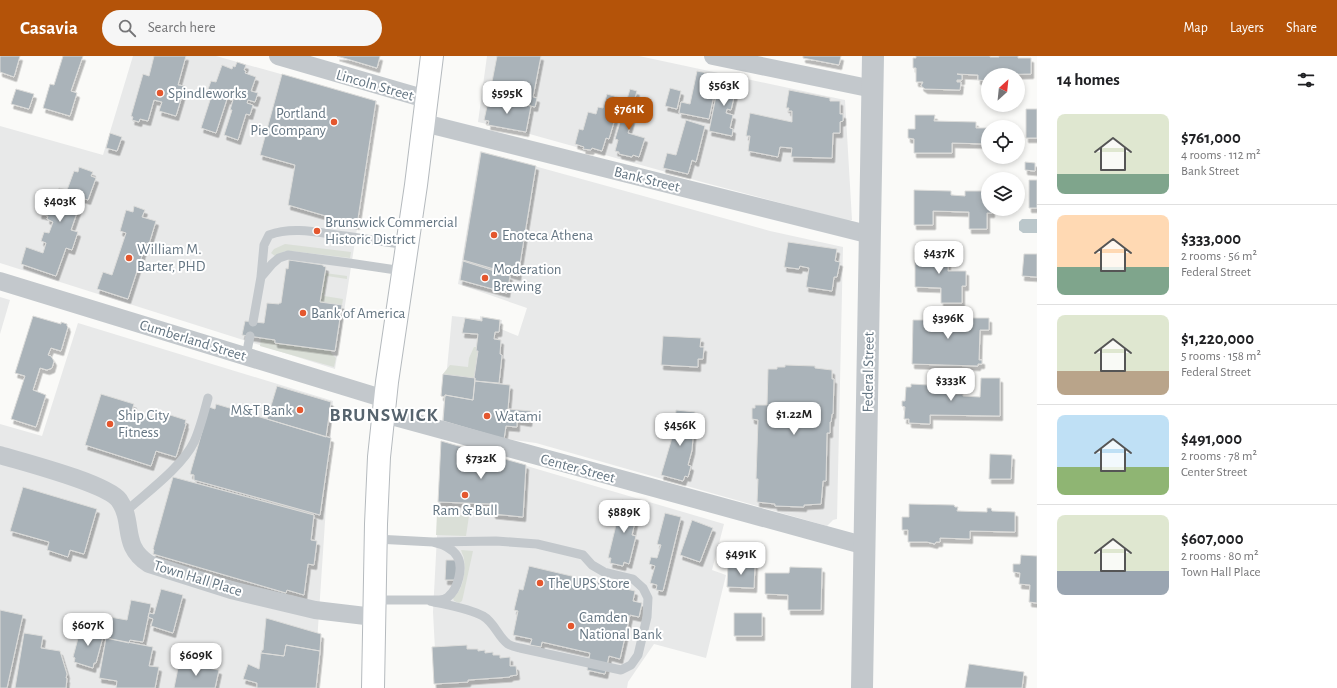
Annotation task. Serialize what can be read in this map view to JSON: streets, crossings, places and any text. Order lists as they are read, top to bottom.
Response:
{
  "streets": {
    "street": [
      "Lincoln Street",
      "Bank Street",
      "Cumberland Street",
      "Federal Street",
      "Center Street",
      "Town Hall Place"
    ]
  },
  "crossings": [
    ["Bank Street", "Federal Street"],
    ["Cumberland Street", "Center Street"],
    ["Federal Street", "Center Street"]
  ],
  "districts": ["BRUNSWICK"],
  "places": [
    "Spindleworks",
    "Portland Pie Company",
    "Brunswick Commercial Historic District",
    "Enoteca Athena",
    "William M. Barter, PHD",
    "Moderation Brewing",
    "Bank of America",
    "M&T Bank",
    "Watami",
    "Ship City Fitness",
    "Ram & Bull",
    "The UPS Store",
    "Camden National Bank"
  ],
  "north": "top right",
  "page": {
    "header": "Casavia",
    "search": "Search here",
    "nav": ["Map", "Layers", "Share"],
    "heading": "14 homes",
    "price": [
      "$563K",
      "$595K",
      "$761K",
      "$403K",
      "$437K",
      "$396K",
      "$333K",
      "$1.22M",
      "$456K",
      "$732K",
      "$889K",
      "$491K",
      "$607K",
      "$609K"
    ],
    "list": [
      {
        "name": "$761,000",
        "note": "4 rooms · 112 m² · Bank Street"
      },
      {
        "name": "$333,000",
        "note": "2 rooms · 56 m² · Federal Street"
      },
      {
        "name": "$1,220,000",
        "note": "5 rooms · 158 m² · Federal Street"
      },
      {
        "name": "$491,000",
        "note": "2 rooms · 78 m² · Center Street"
      },
      {
        "name": "$607,000",
        "note": "2 rooms · 80 m² · Town Hall Place"
      }
    ]
  }
}
